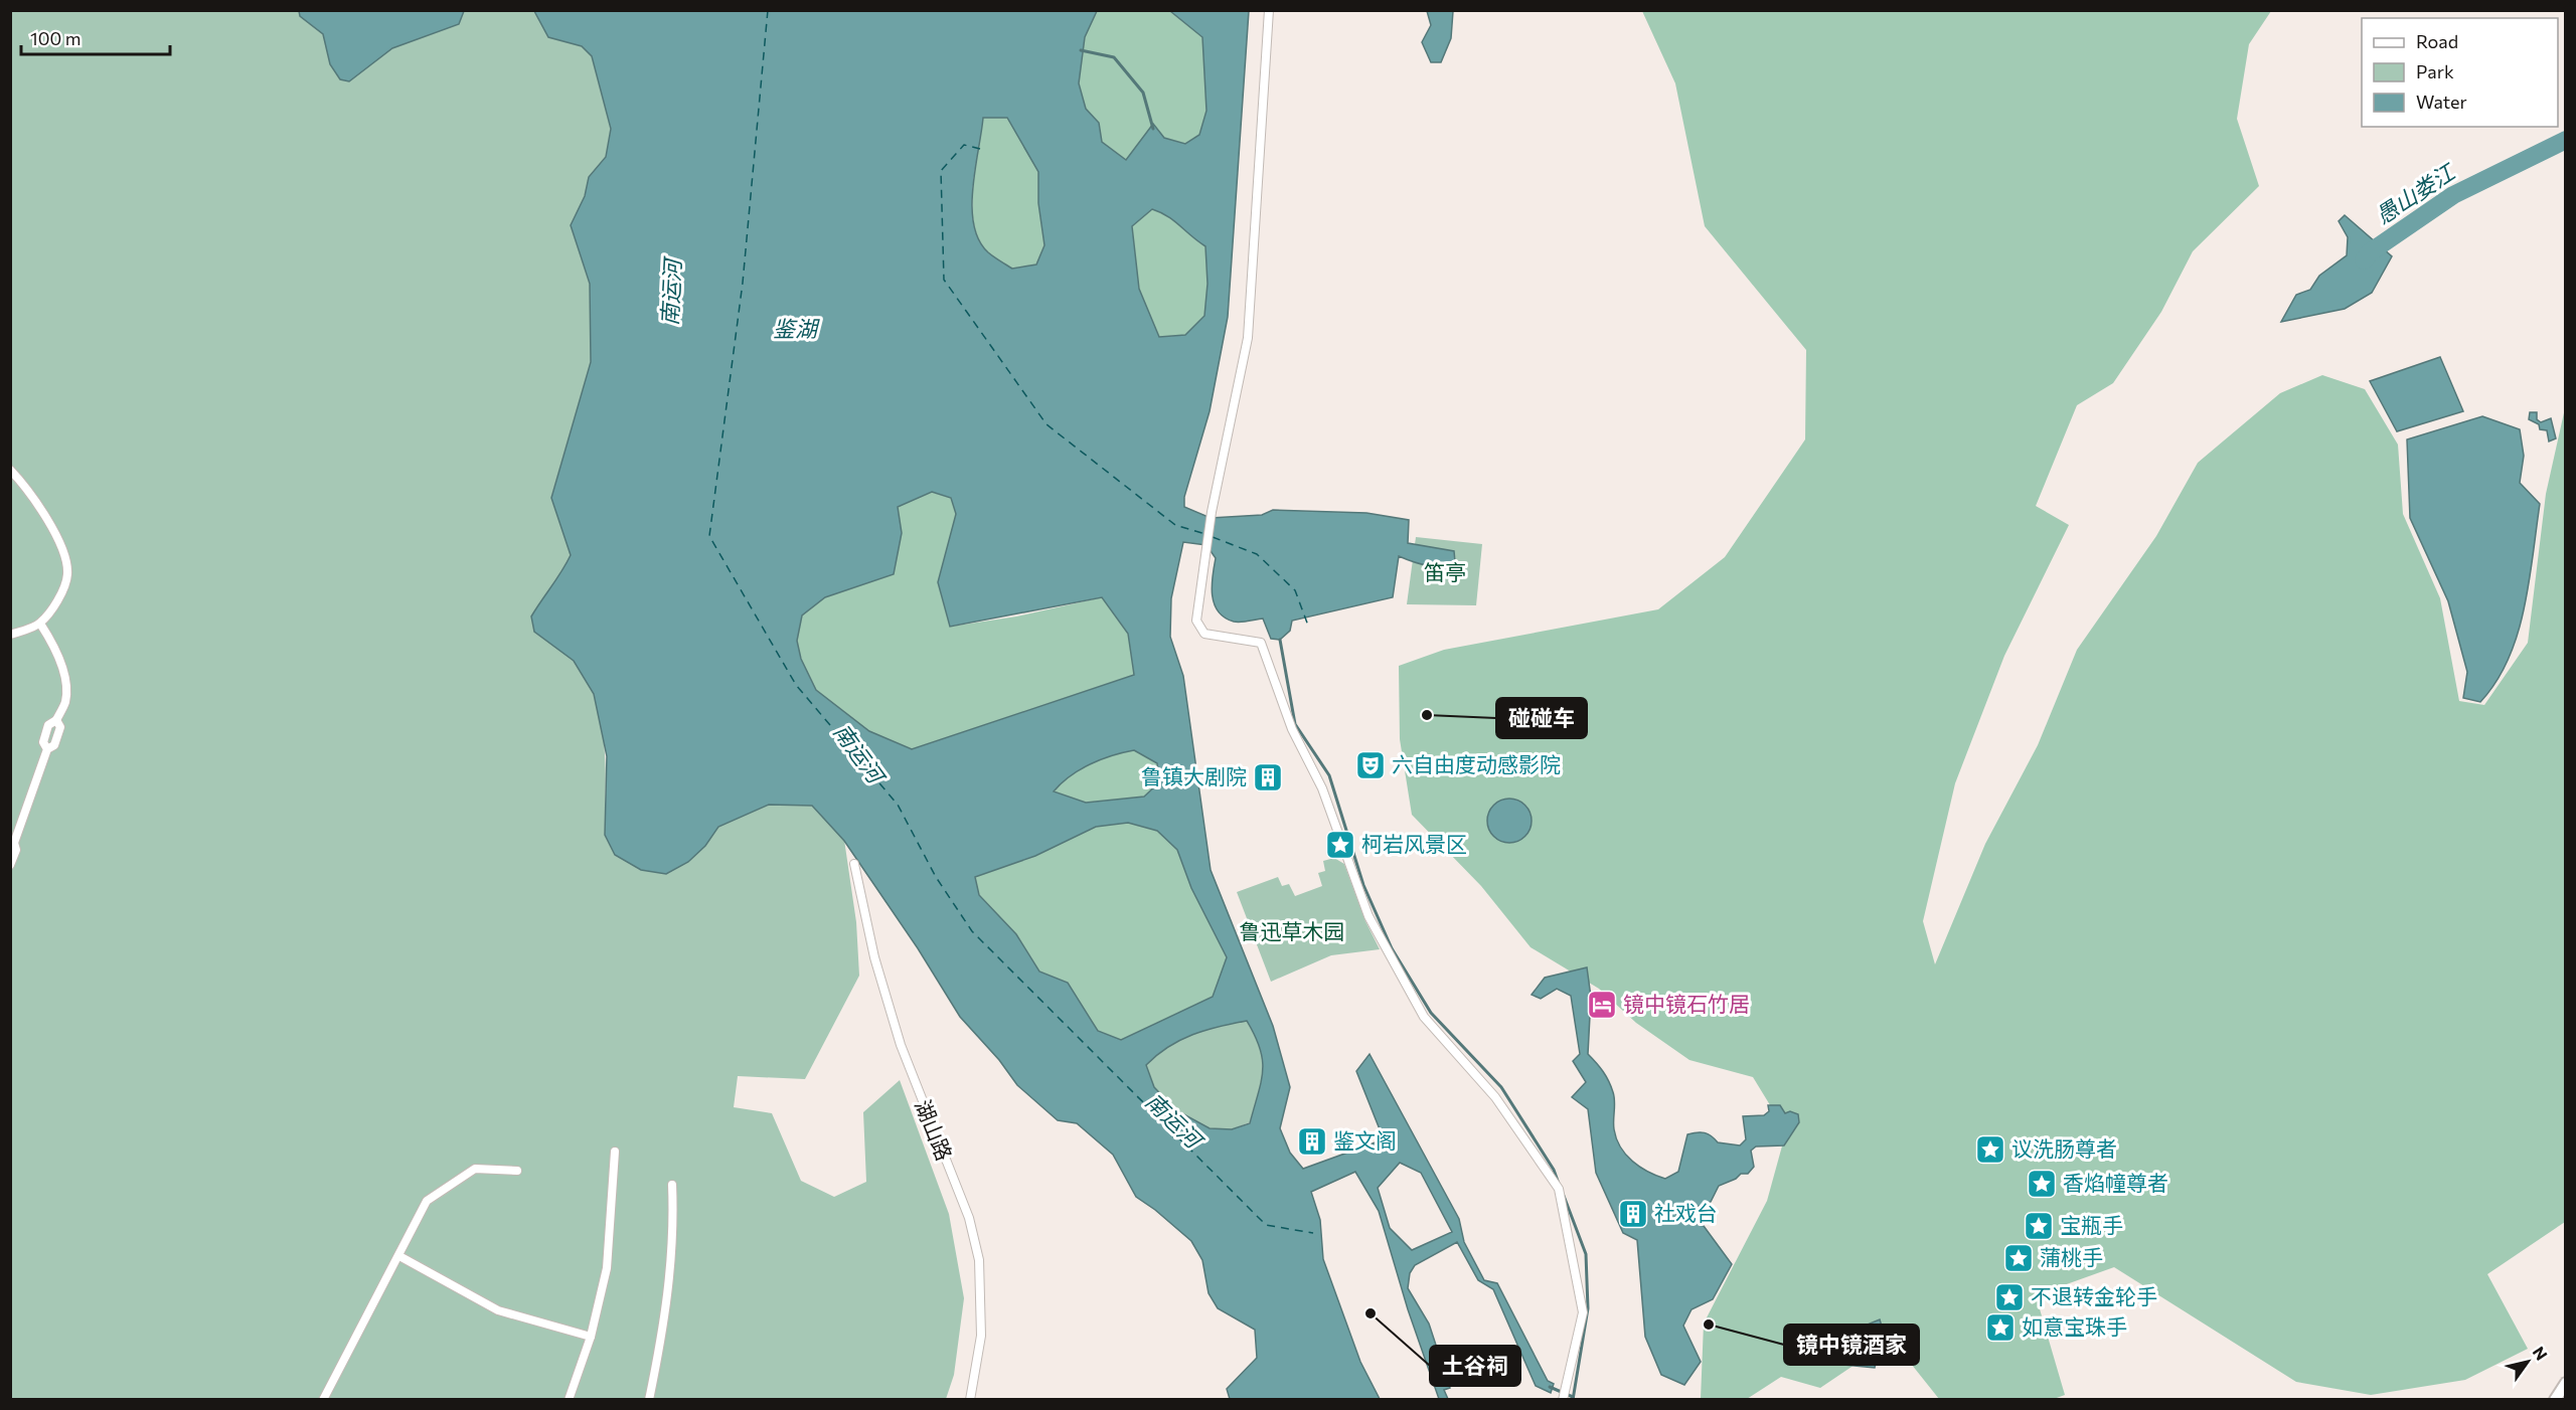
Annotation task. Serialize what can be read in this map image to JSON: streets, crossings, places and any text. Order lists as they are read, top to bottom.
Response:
{
  "streets": {
    "street": ["湖山路"]
  },
  "water": ["愚山娄江", "南运河", "鉴湖"],
  "parks": ["笛亭", "鲁迅草木园"],
  "places": {
    "other": ["碰碰车", "土谷祠", "镜中镜酒家"],
    "theatre": ["六自由度动感影院"],
    "building": ["鲁镇大剧院", "鉴文阁", "社戏台"],
    "place": [
      "柯岩风景区",
      "议洗肠尊者",
      "香焰幢尊者",
      "宝瓶手",
      "蒲桃手",
      "不退转金轮手",
      "如意宝珠手"
    ],
    "hotel": ["镜中镜石竹居"]
  },
  "legend": ["Road", "Park", "Water"],
  "scale_bar": "100 m",
  "north": "top right"
}
